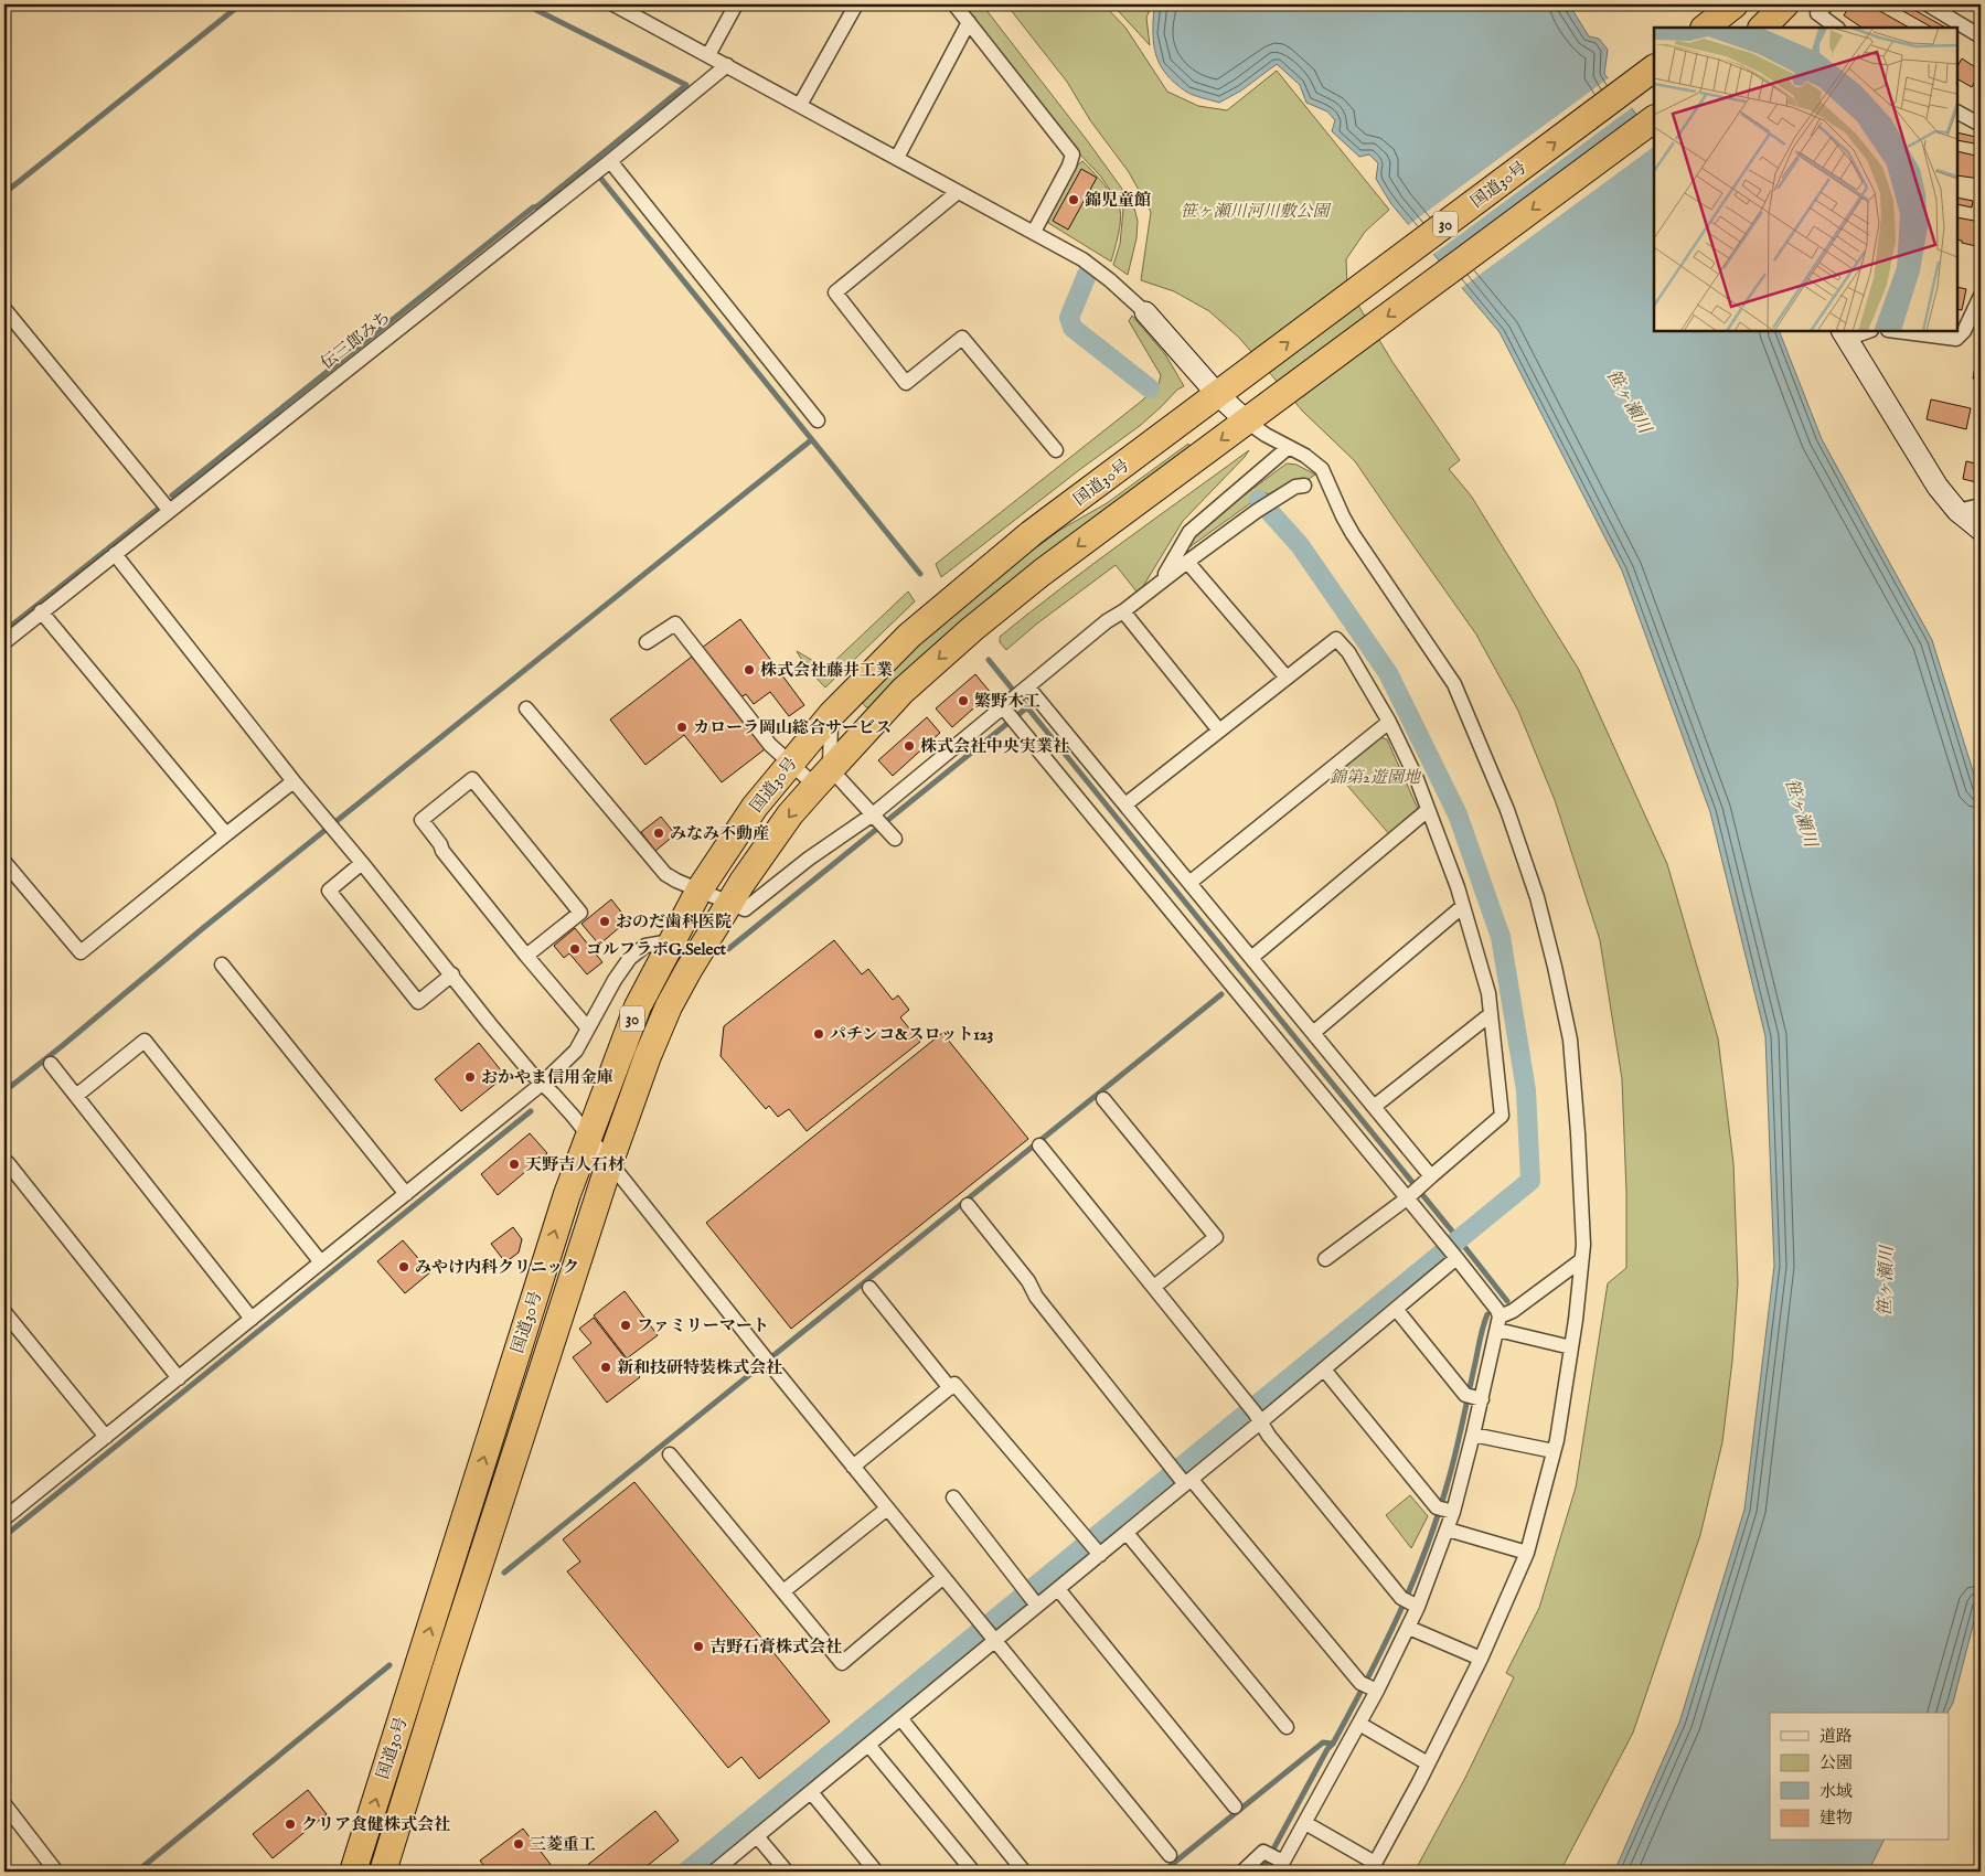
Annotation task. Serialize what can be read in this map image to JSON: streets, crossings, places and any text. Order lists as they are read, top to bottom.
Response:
{
  "streets": {
    "highway": ["国道30号", "30"],
    "street": ["伝三郎みち"]
  },
  "water": ["笹ヶ瀬川"],
  "parks": ["笹ヶ瀬川河川敷公園", "錦第2遊園地"],
  "places": [
    "錦児童館",
    "株式会社藤井工業",
    "繁野木工",
    "カローラ岡山総合サービス",
    "株式会社中央実業社",
    "みなみ不動産",
    "おのだ歯科医院",
    "ゴルフラボG.Select",
    "パチンコ&スロット123",
    "おかやま信用金庫",
    "天野吉人石材",
    "みやけ内科クリニック",
    "ファミリーマート",
    "新和技研特装株式会社",
    "吉野石膏株式会社",
    "クリア食健株式会社",
    "三菱重工"
  ],
  "legend": [
    "道路",
    "公園",
    "水域",
    "建物"
  ]
}
